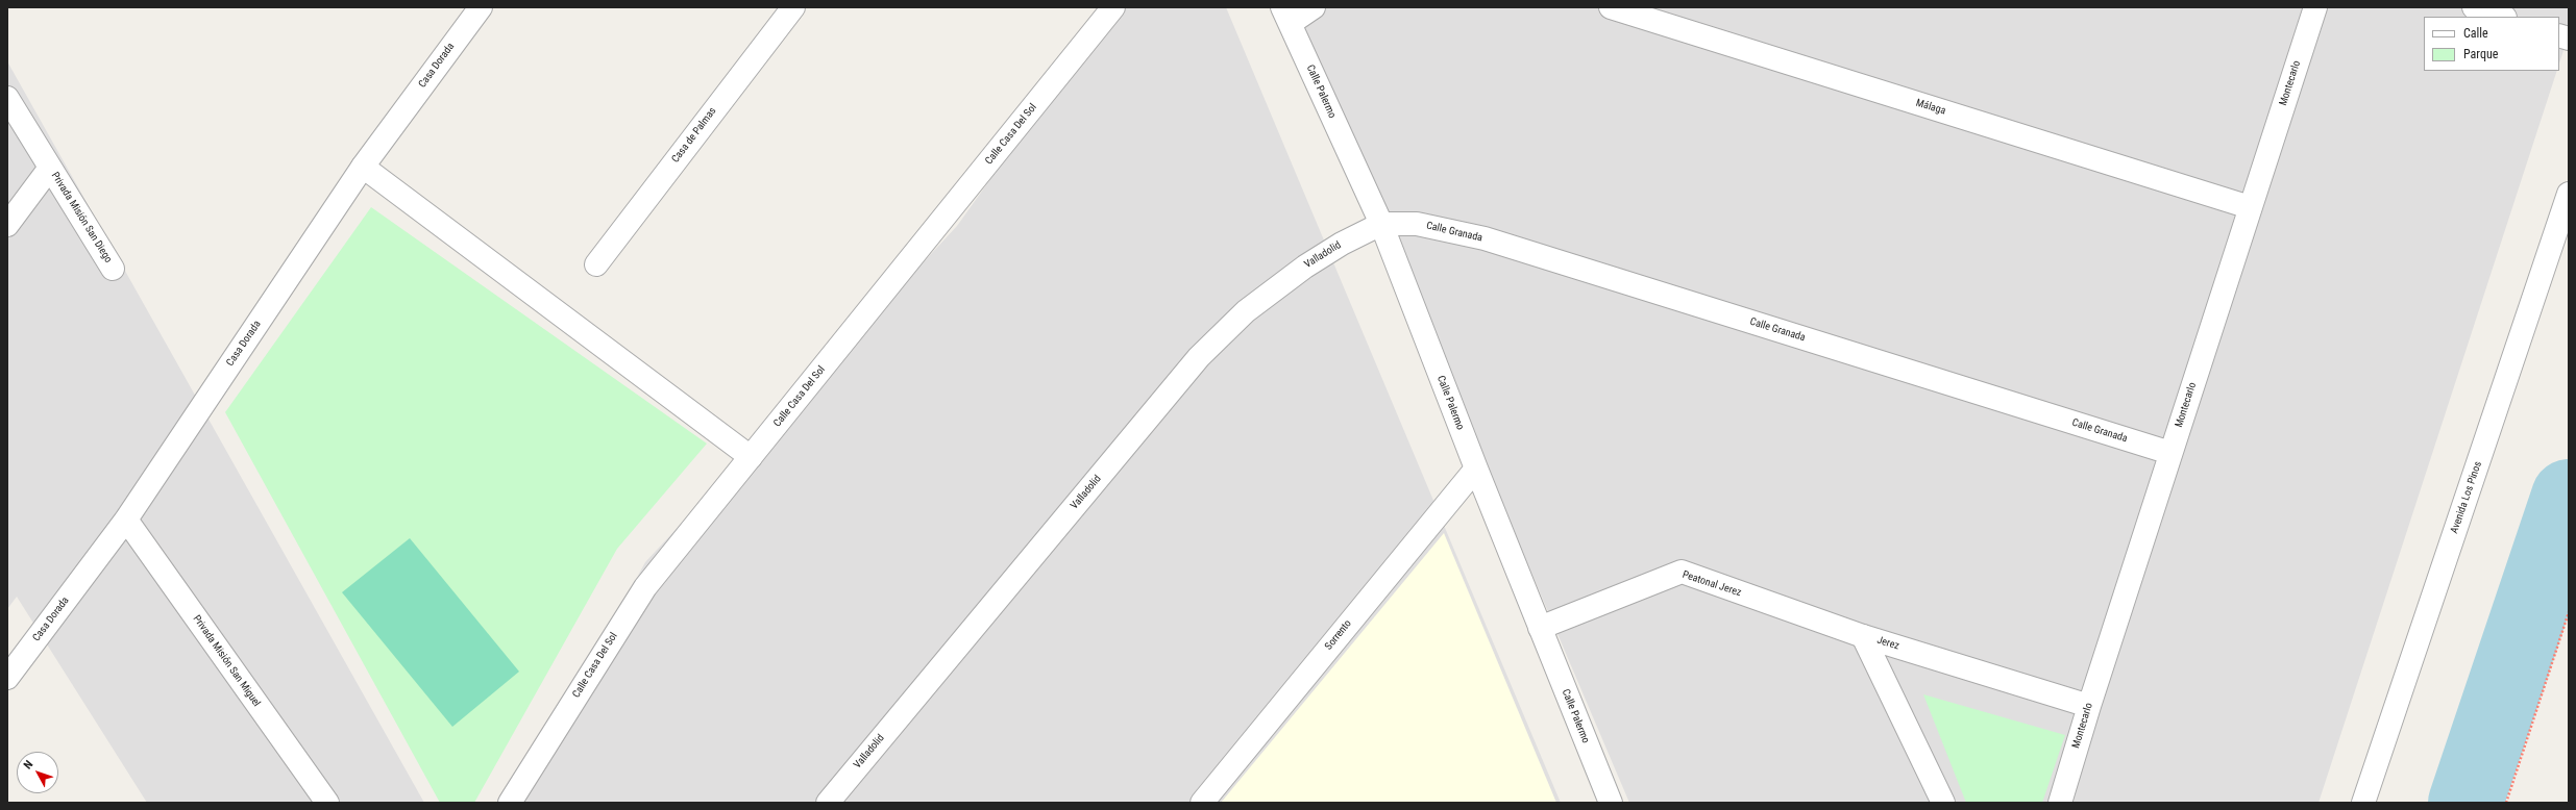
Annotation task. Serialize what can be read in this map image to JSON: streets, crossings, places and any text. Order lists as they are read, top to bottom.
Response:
{
  "streets": {
    "street": [
      "Casa Dorada",
      "Montecarlo",
      "Calle Palermo",
      "Málaga",
      "Calle Casa Del Sol",
      "Casa de Palmas",
      "Privada Misión San Diego",
      "Calle Granada",
      "Valladolid",
      "Avenida Los Pinos",
      "Peatonal Jerez",
      "Sorrento",
      "Jerez",
      "Privada Misión San Miguel"
    ]
  },
  "crossings": [
    ["Casa Dorada", "Privada Misión San Miguel"],
    ["Montecarlo", "Málaga"],
    ["Montecarlo", "Calle Granada"],
    ["Montecarlo", "Jerez"],
    ["Calle Palermo", "Calle Granada"],
    ["Calle Palermo", "Valladolid"],
    ["Calle Palermo", "Peatonal Jerez"],
    ["Calle Palermo", "Sorrento"],
    ["Calle Granada", "Valladolid"],
    ["Peatonal Jerez", "Jerez"]
  ],
  "legend": ["Calle", "Parque"],
  "north": "top left"
}
